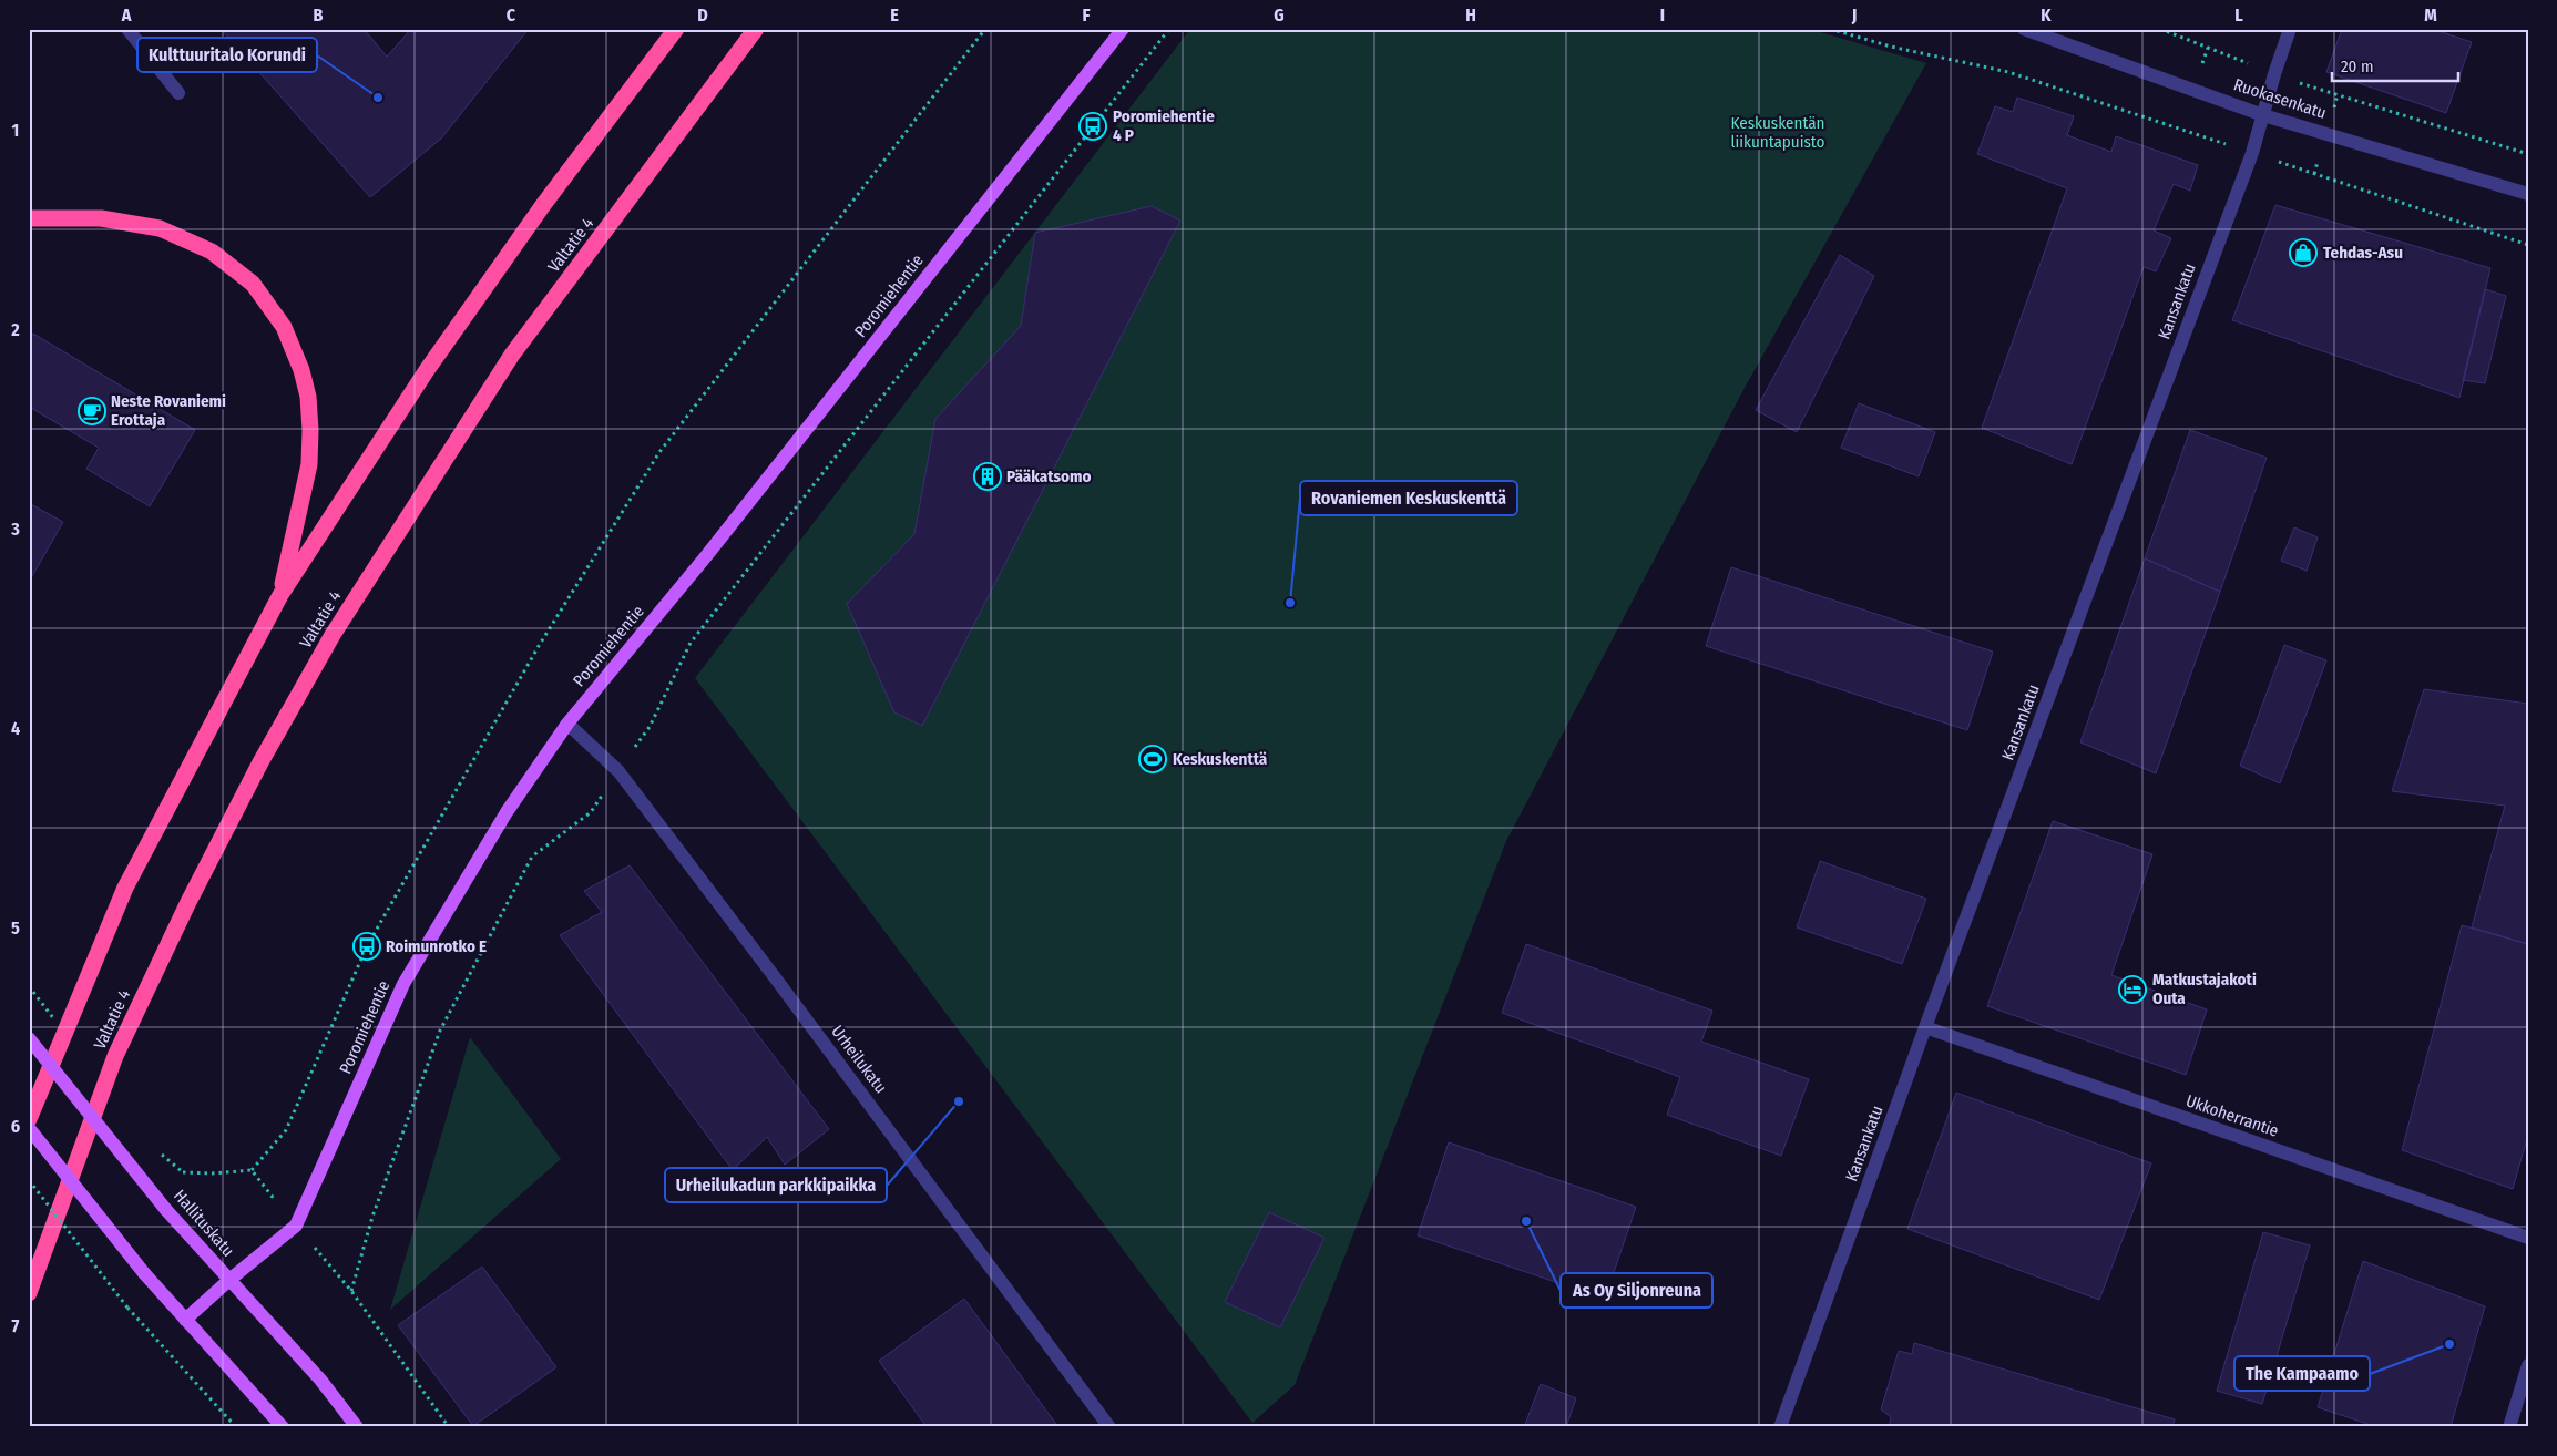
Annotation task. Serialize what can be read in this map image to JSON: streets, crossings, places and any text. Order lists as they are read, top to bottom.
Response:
{
  "streets": {
    "highway": ["Valtatie 4"],
    "main road": ["Poromiehentie", "Hallituskatu"],
    "street": [
      "Ruokasenkatu",
      "Kansankatu",
      "Urheilukatu",
      "Ukkoherrantie"
    ]
  },
  "crossings": [
    ["Ruokasenkatu", "Kansankatu"],
    ["Poromiehentie", "Urheilukatu"],
    ["Poromiehentie", "Hallituskatu"],
    ["Kansankatu", "Ukkoherrantie"]
  ],
  "parks": ["Keskuskentän liikuntapuisto"],
  "places": {
    "other": [
      "Kulttuuritalo Korundi",
      "Rovaniemen Keskuskenttä",
      "Urheilukadun parkkipaikka",
      "As Oy Siljonreuna",
      "The Kampaamo"
    ],
    "bus stop": ["Poromiehentie 4 P", "Roimunrotko E"],
    "shop": ["Tehdas-Asu"],
    "cafe": ["Neste Rovaniemi Erottaja"],
    "building": ["Pääkatsomo"],
    "sports": ["Keskuskenttä"],
    "hotel": ["Matkustajakoti Outa"]
  },
  "scale_bar": "20 m",
  "grid": {
    "columns": [
      "A",
      "B",
      "C",
      "D",
      "E",
      "F",
      "G",
      "H",
      "I",
      "J",
      "K",
      "L",
      "M"
    ],
    "rows": [
      "1",
      "2",
      "3",
      "4",
      "5",
      "6",
      "7"
    ]
  }
}
